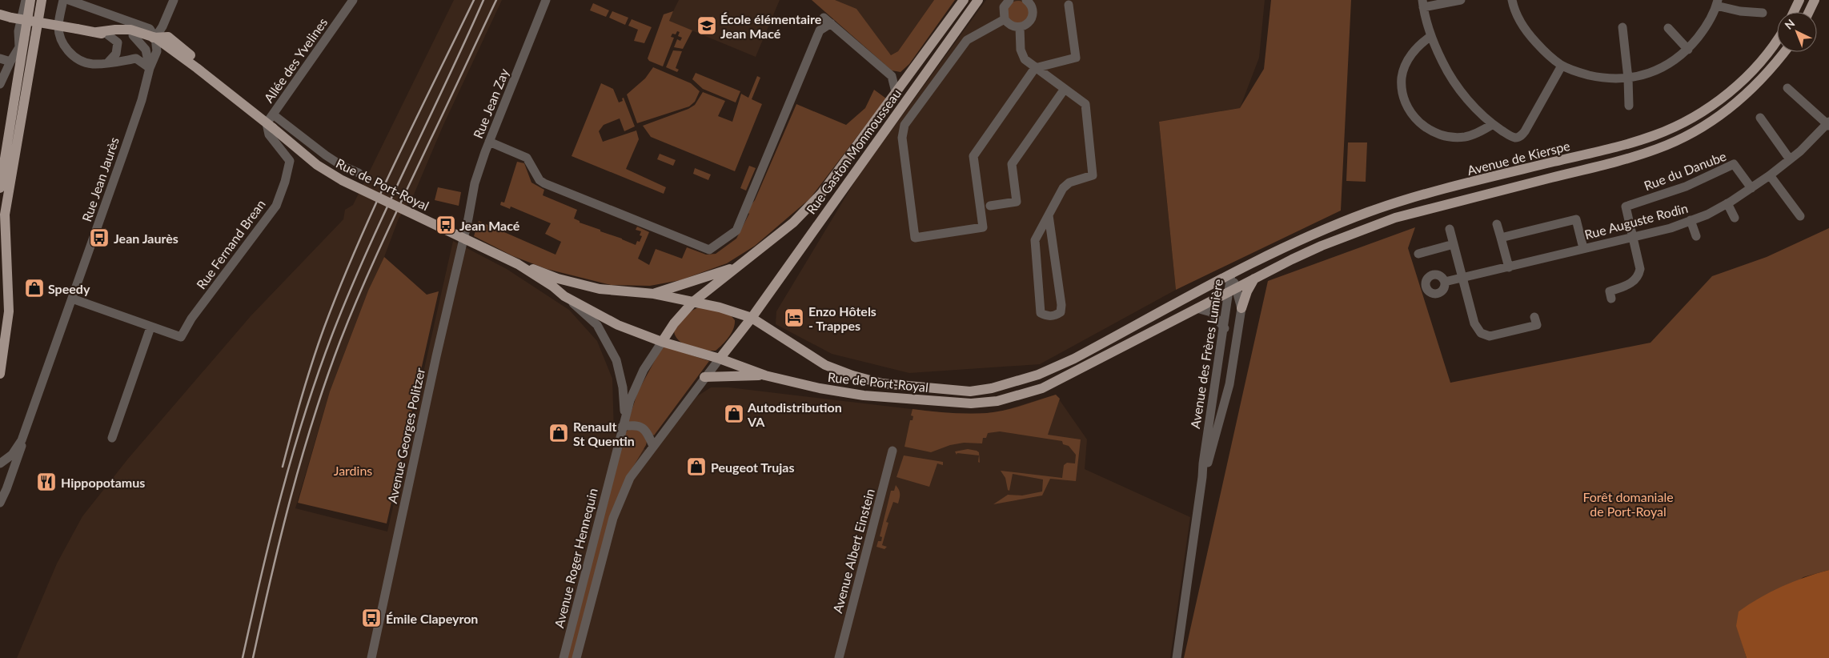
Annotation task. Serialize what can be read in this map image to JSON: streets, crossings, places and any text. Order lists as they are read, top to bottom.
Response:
{
  "streets": {
    "main road": ["Rue Gaston Monmousseau", "Avenue de Kierspe", "Rue de Port-Royal"],
    "street": [
      "Allée des Yvelines",
      "Rue Jean Zay",
      "Rue du Danube",
      "Rue Jean Jaurès",
      "Rue Auguste Rodin",
      "Rue Fernand Brean",
      "Avenue des Frères Lumière",
      "Avenue Georges Politzer",
      "Avenue Albert Einstein",
      "Avenue Roger Hennequin"
    ]
  },
  "crossings": [
    ["Allée des Yvelines", "Rue de Port-Royal"],
    ["Allée des Yvelines", "Rue Fernand Brean"],
    ["Rue Jean Zay", "Avenue Georges Politzer"],
    ["Rue Gaston Monmousseau", "Rue de Port-Royal"],
    ["Rue Gaston Monmousseau", "Avenue Roger Hennequin"],
    ["Avenue de Kierspe", "Rue de Port-Royal"],
    ["Avenue de Kierspe", "Avenue des Frères Lumière"],
    ["Rue du Danube", "Rue Auguste Rodin"],
    ["Rue Jean Jaurès", "Rue de Port-Royal"],
    ["Rue de Port-Royal", "Rue Fernand Brean"],
    ["Rue de Port-Royal", "Avenue des Frères Lumière"],
    ["Rue de Port-Royal", "Avenue Roger Hennequin"]
  ],
  "parks": ["Jardins", "Forêt domaniale de Port-Royal"],
  "places": {
    "school or university": ["École élémentaire Jean Macé"],
    "bus stop": ["Jean Macé", "Jean Jaurès", "Émile Clapeyron"],
    "shop": [
      "Speedy",
      "Autodistribution VA",
      "Renault St Quentin",
      "Peugeot Trujas"
    ],
    "hotel": ["Enzo Hôtels - Trappes"],
    "restaurant": ["Hippopotamus"]
  },
  "north": "top left"
}
